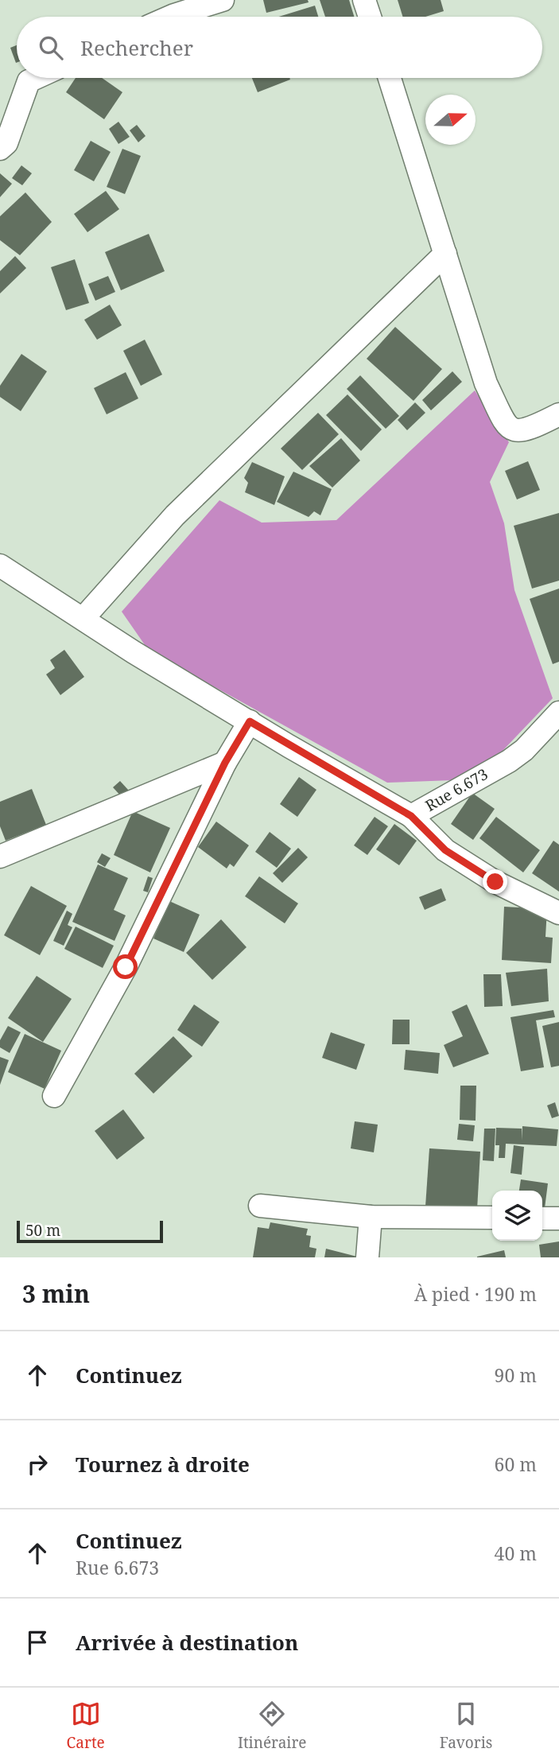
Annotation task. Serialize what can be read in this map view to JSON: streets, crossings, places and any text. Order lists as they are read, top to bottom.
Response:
{
  "streets": {
    "street": ["Rue 6.673"]
  },
  "scale_bar": "50 m",
  "north": "right",
  "page": {
    "search": "Rechercher",
    "scale": "50 m",
    "heading": ["3 min", "À pied · 190 m"],
    "list": [
      ["Continuez", "90 m"],
      ["Tournez à droite", "60 m"],
      ["Continuez", "Rue 6.673", "40 m"],
      "Arrivée à destination"
    ],
    "nav": ["Carte", "Itinéraire", "Favoris"]
  }
}
